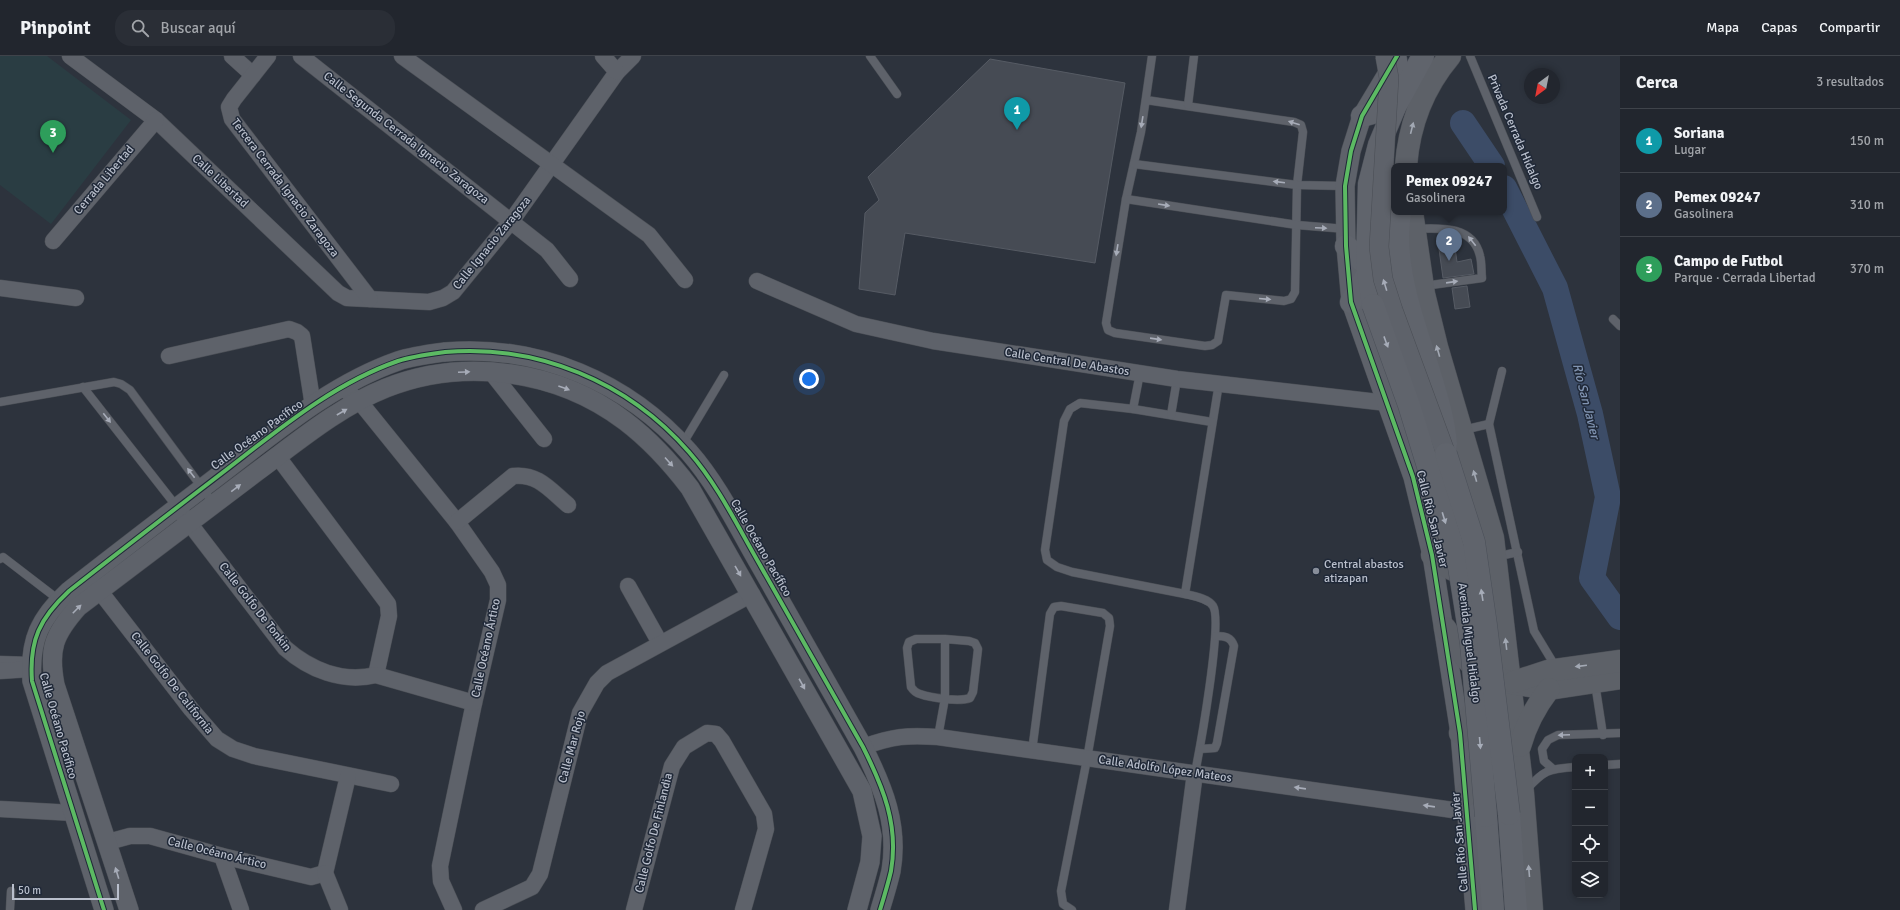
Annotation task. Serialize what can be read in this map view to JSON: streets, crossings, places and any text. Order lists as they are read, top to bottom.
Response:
{
  "streets": {
    "main road": ["Avenida Miguel Hidalgo"],
    "street": [
      "Calle Segunda Cerrada Ignacio Zaragoza",
      "Cerrada Libertad",
      "Calle Libertad",
      "Tercera Cerrada Ignacio Zaragoza",
      "Calle Ignacio Zaragoza",
      "Calle Central De Abastos",
      "Calle Océano Pacífico",
      "Calle Río San Javier",
      "Calle Golfo De Tonkin",
      "Calle Océano Ártico",
      "Calle Golfo De California",
      "Calle Mar Rojo",
      "Calle Adolfo López Mateos",
      "Calle Golfo De Finlandia"
    ],
    "lane": ["Privada Cerrada Hidalgo"]
  },
  "crossings": [
    ["Calle Segunda Cerrada Ignacio Zaragoza", "Calle Ignacio Zaragoza"],
    ["Cerrada Libertad", "Calle Libertad"],
    ["Calle Libertad", "Tercera Cerrada Ignacio Zaragoza"],
    ["Calle Libertad", "Calle Ignacio Zaragoza"],
    ["Tercera Cerrada Ignacio Zaragoza", "Calle Ignacio Zaragoza"],
    ["Calle Central De Abastos", "Calle Río San Javier"],
    ["Calle Océano Pacífico", "Calle Golfo De Tonkin"],
    ["Calle Océano Pacífico", "Calle Océano Ártico"],
    ["Calle Océano Pacífico", "Calle Golfo De California"],
    ["Calle Océano Pacífico", "Calle Mar Rojo"],
    ["Calle Océano Pacífico", "Calle Adolfo López Mateos"],
    ["Calle Río San Javier", "Avenida Miguel Hidalgo"],
    ["Calle Río San Javier", "Calle Adolfo López Mateos"],
    ["Calle Golfo De Tonkin", "Calle Océano Ártico"],
    ["Avenida Miguel Hidalgo", "Calle Adolfo López Mateos"]
  ],
  "one_way": ["Calle Adolfo López Mateos"],
  "water": ["Río San Javier"],
  "places": ["Central abastos atizapan"],
  "scale_bar": "50 m",
  "north": "bottom left",
  "page": {
    "header": "Pinpoint",
    "search": "Buscar aquí",
    "nav": ["Mapa", "Capas", "Compartir"],
    "heading": ["Cerca", "3 resultados"],
    "pins": ["1", "3", "2"],
    "list": [
      {
        "mark": "1",
        "name": "Soriana",
        "note": "Lugar",
        "value": "150 m"
      },
      {
        "mark": "2",
        "name": "Pemex 09247",
        "note": "Gasolinera",
        "value": "310 m"
      },
      {
        "mark": "3",
        "name": "Campo de Futbol",
        "note": "Parque · Cerrada Libertad",
        "value": "370 m"
      }
    ],
    "popup": ["Pemex 09247", "Gasolinera"],
    "map_buttons": ["+", "−"],
    "scale": "50 m"
  }
}
